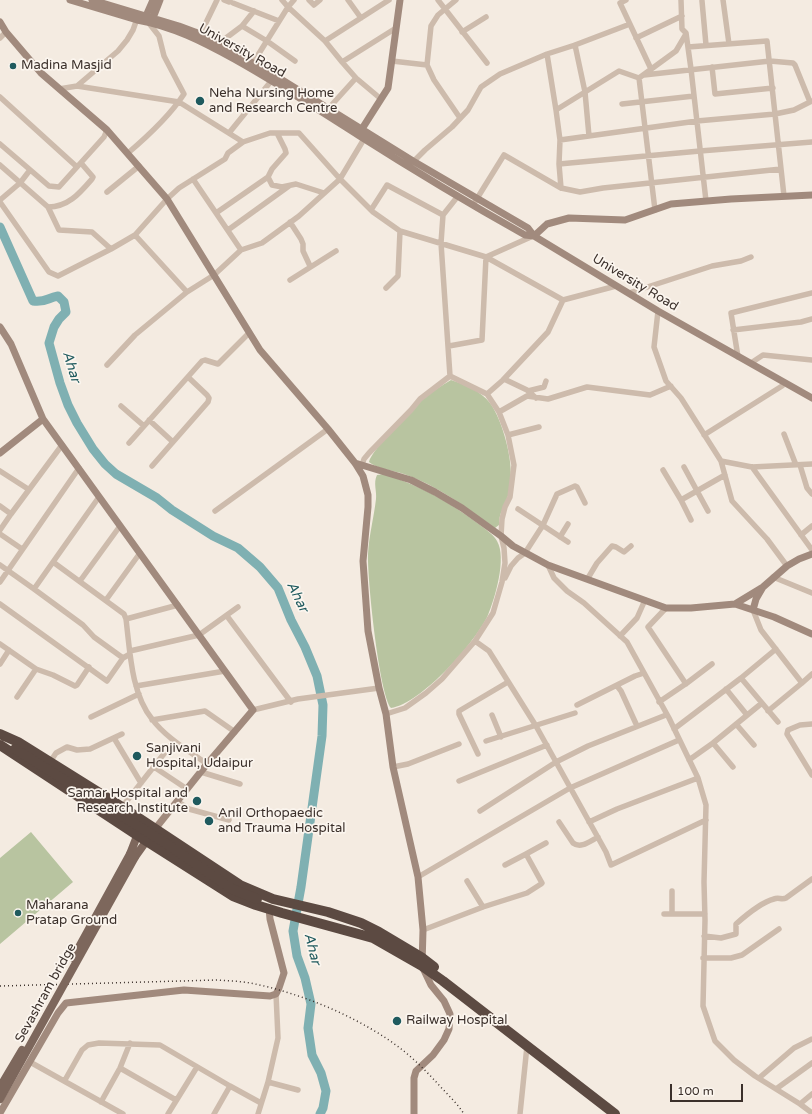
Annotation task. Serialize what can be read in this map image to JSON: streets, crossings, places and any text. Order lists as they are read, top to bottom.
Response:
{
  "streets": {
    "main road": ["Sevashram bridge"],
    "street": ["University Road"]
  },
  "water": ["Ahar"],
  "places": [
    "Madina Masjid",
    "Neha Nursing Home and Research Centre",
    "Sanjivani Hospital, Udaipur",
    "Samar Hospital and Research Institute",
    "Anil Orthopaedic and Trauma Hospital",
    "Maharana Pratap Ground",
    "Railway Hospital"
  ],
  "scale_bar": "100 m"
}
